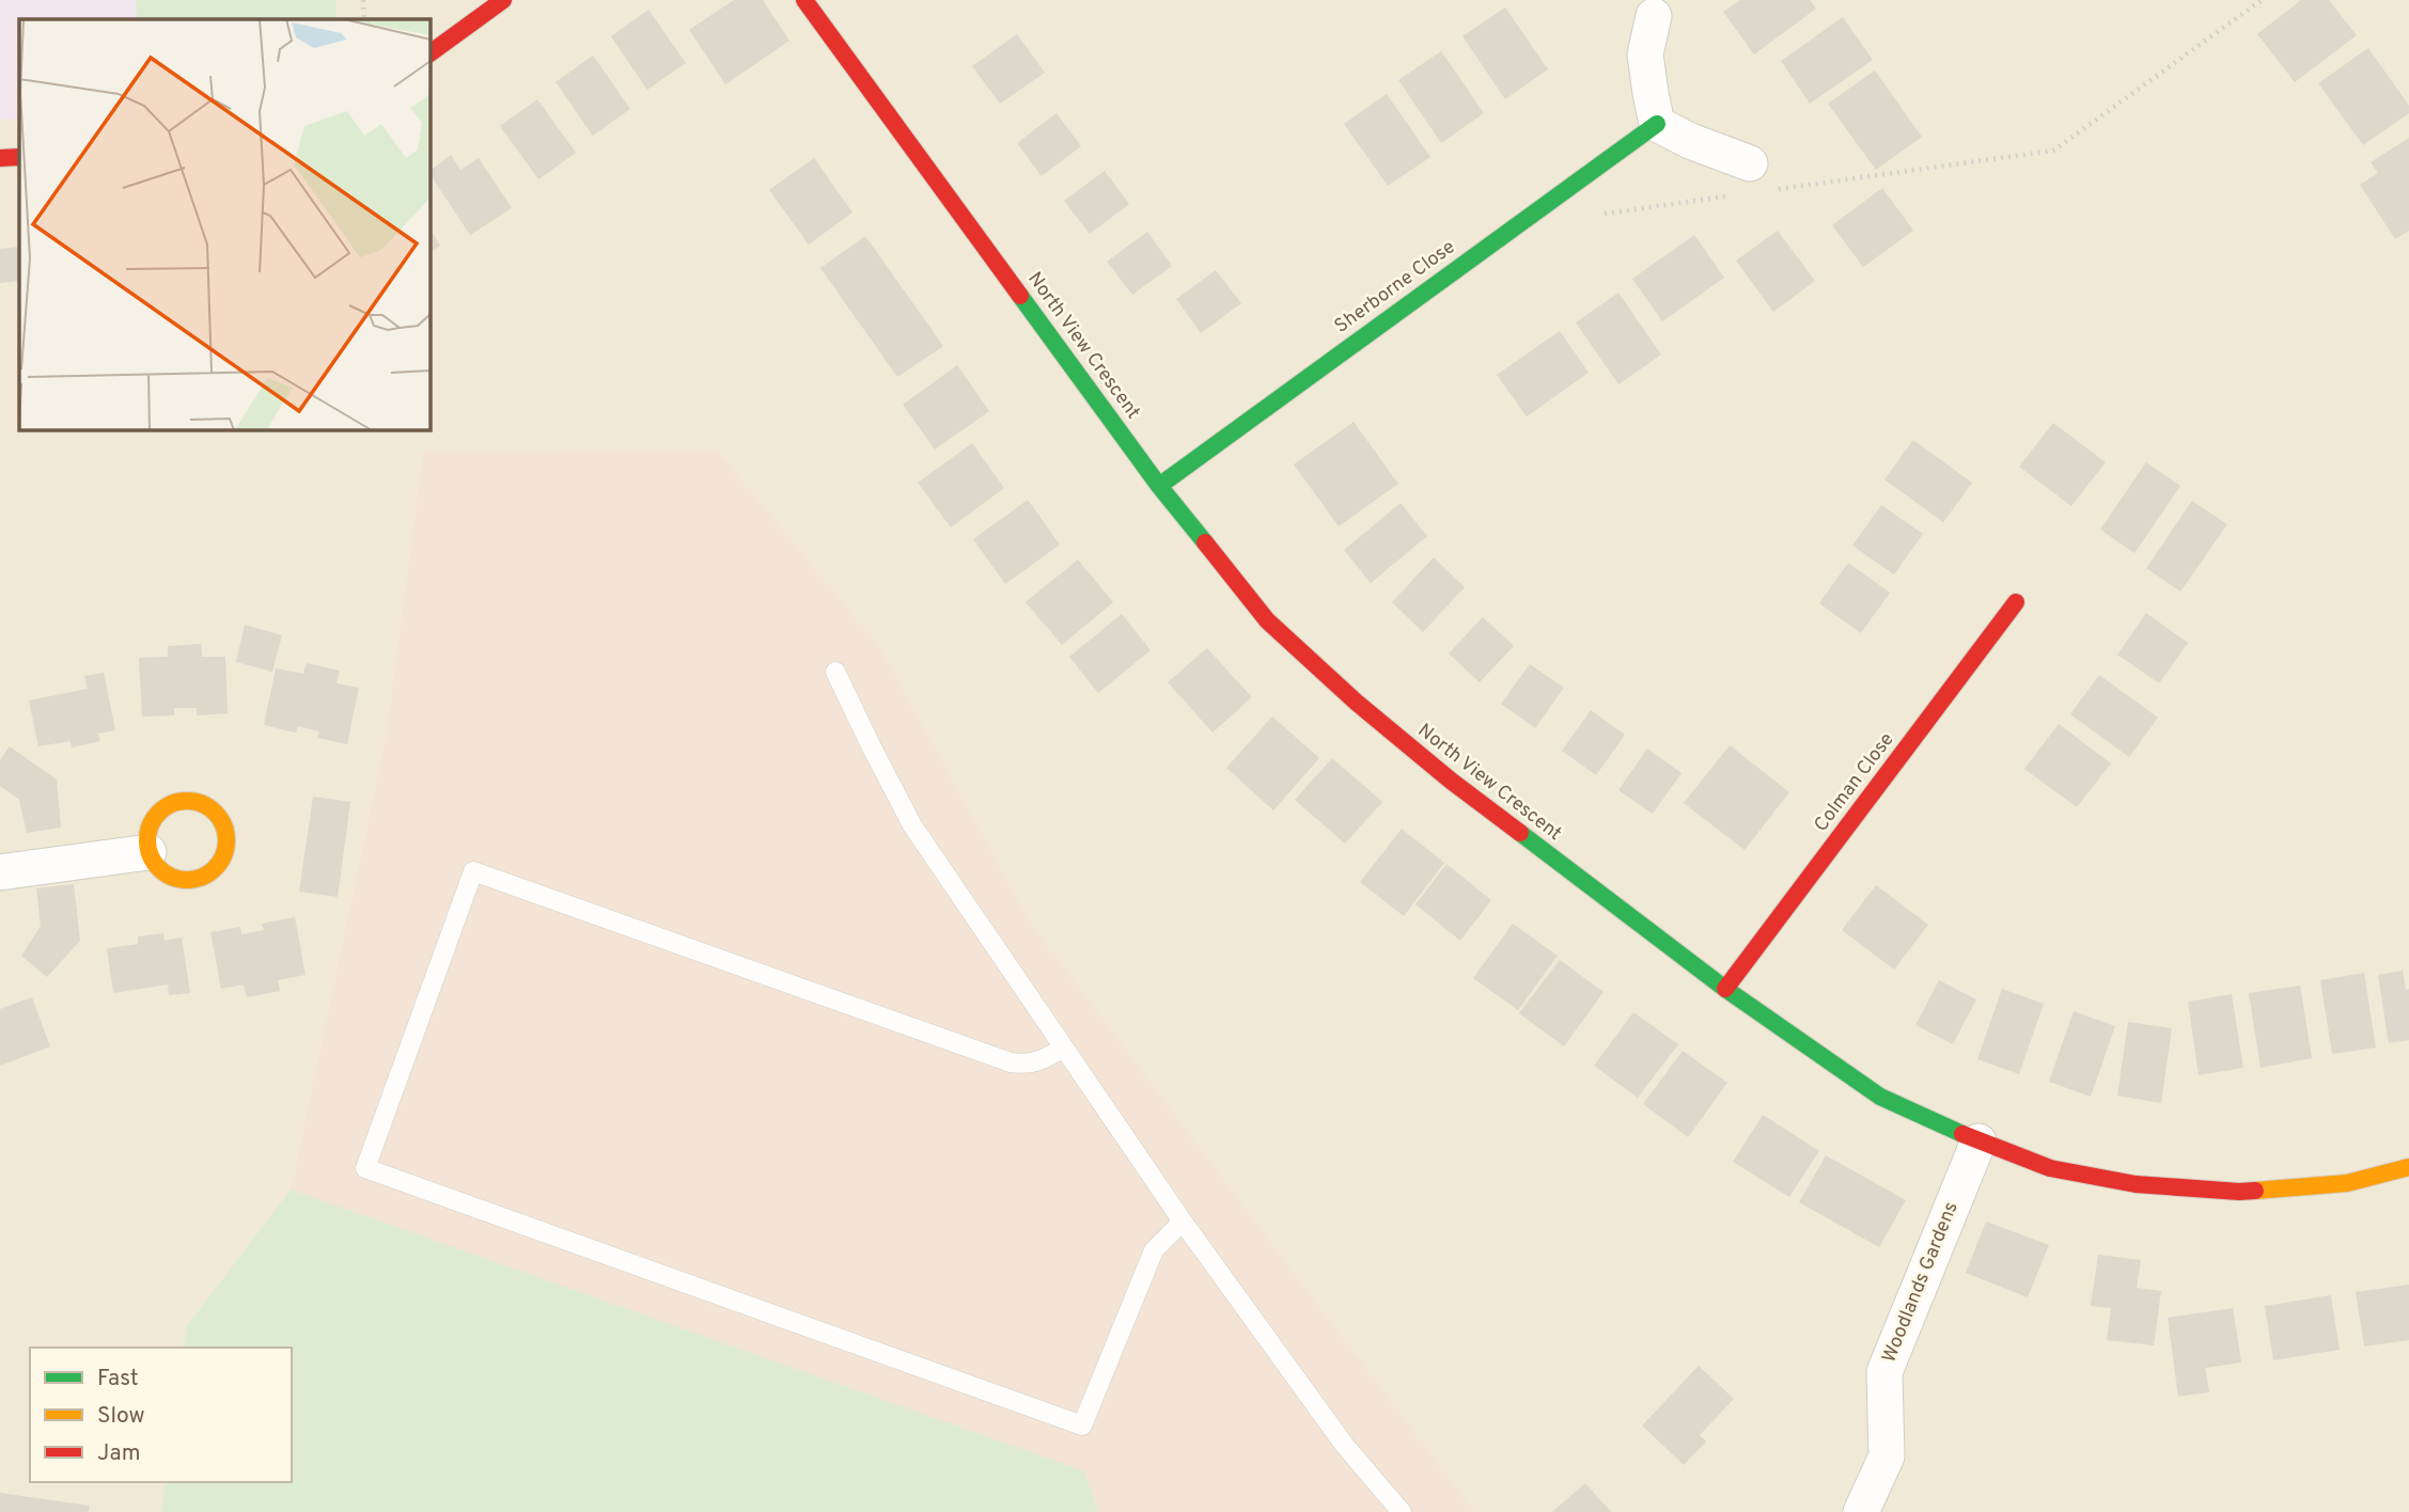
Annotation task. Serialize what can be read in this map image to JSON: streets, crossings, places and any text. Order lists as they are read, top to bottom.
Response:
{
  "streets": {
    "street": [
      "Sherborne Close",
      "North View Crescent",
      "Colman Close",
      "Woodlands Gardens"
    ]
  },
  "crossings": [
    ["Sherborne Close", "North View Crescent"],
    ["North View Crescent", "Colman Close"],
    ["North View Crescent", "Woodlands Gardens"]
  ],
  "legend": ["Fast", "Slow", "Jam"]
}
